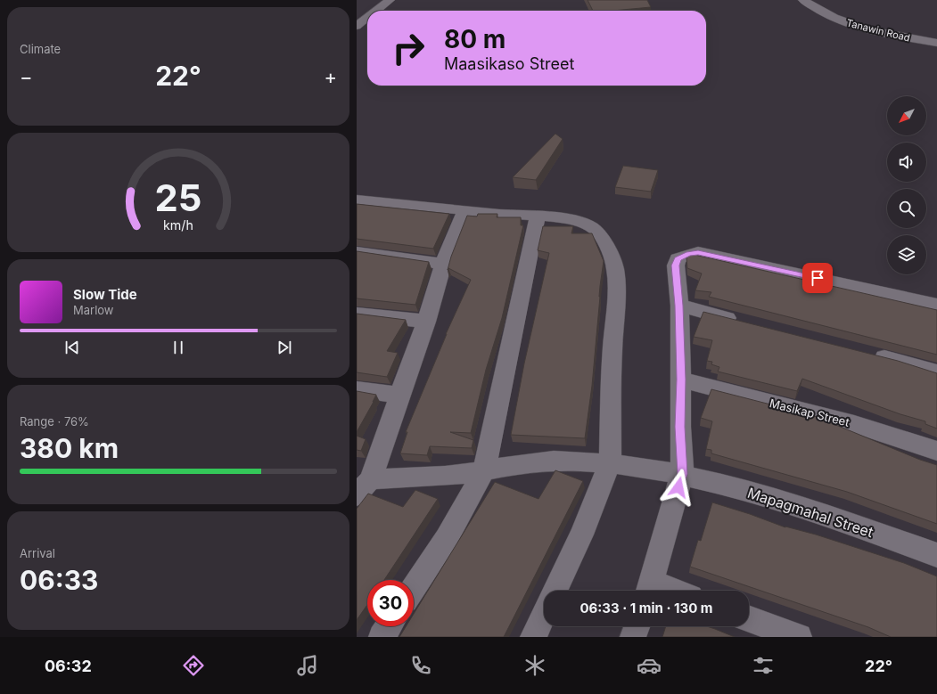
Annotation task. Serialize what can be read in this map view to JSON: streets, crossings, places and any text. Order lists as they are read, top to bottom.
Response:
{
  "streets": {
    "street": ["Tanawin Road", "Masikap Street", "Mapagmahal Street"]
  },
  "north": "bottom left",
  "page": {
    "tile": [
      "Climate",
      ["Range · 76%", "380 km"],
      ["Arrival", "06:33"]
    ],
    "turn": ["80 m", "Maasikaso Street"],
    "heat": ["−", "22°", "+"],
    "song": ["Slow Tide", "Marlow"],
    "limit": "30",
    "trip": "06:33 · 1 min · 130 m",
    "tabs": ["06:32", "22°"],
    "gauge": ["25", "km/h"]
  }
}
